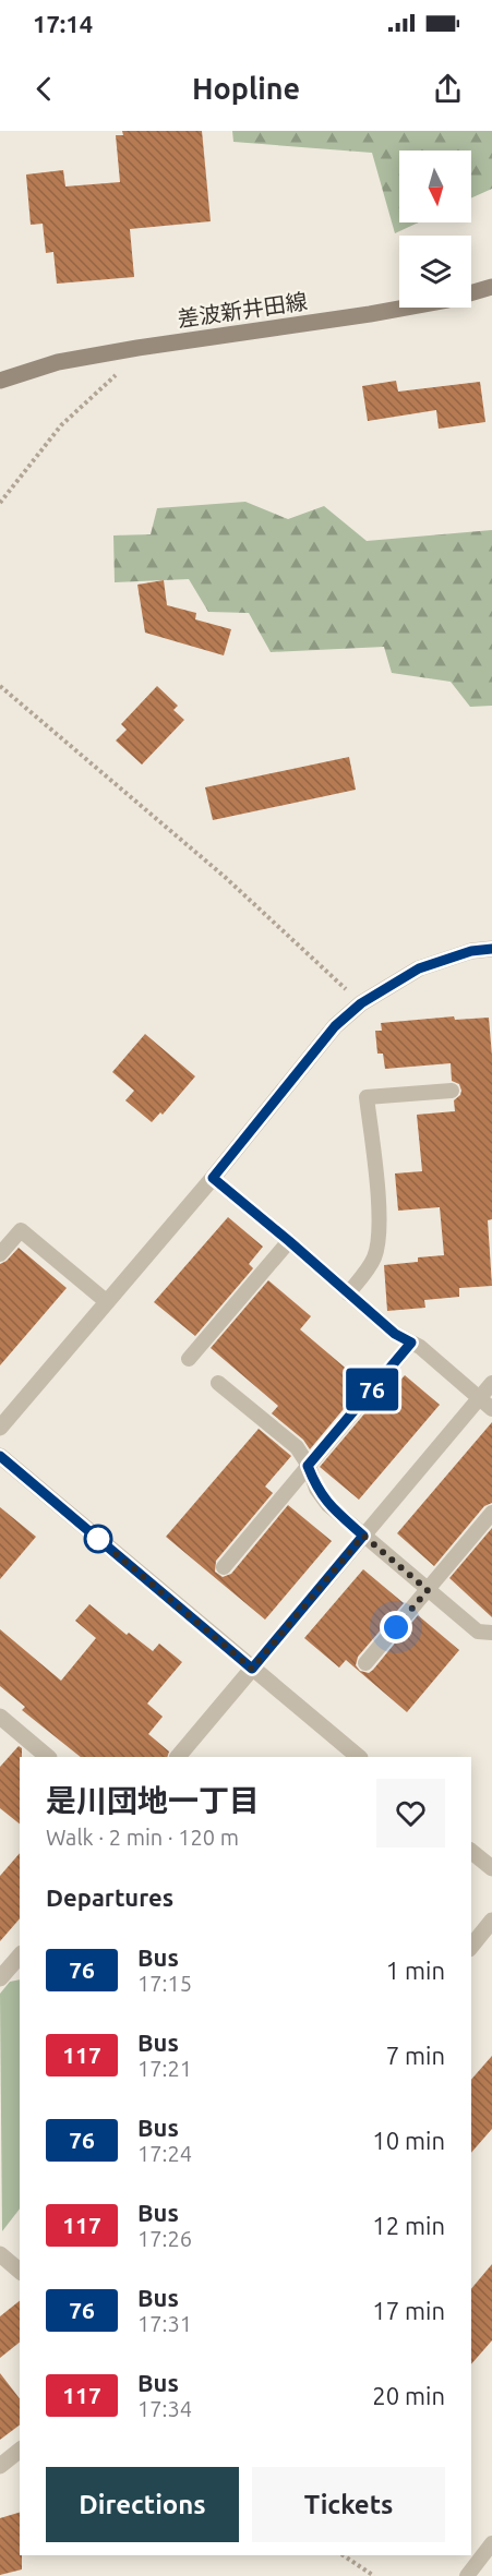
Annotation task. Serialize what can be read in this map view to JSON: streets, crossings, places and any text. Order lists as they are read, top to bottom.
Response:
{
  "streets": {
    "main road": ["差波新井田線"]
  },
  "lines": ["bus line 76"],
  "north": "bottom",
  "page": {
    "status": "17:14",
    "header": "Hopline",
    "on_map": "76",
    "heading": [
      ["是川団地一丁目", "Walk · 2 min · 120 m"],
      "Departures"
    ],
    "list": [
      {
        "mark": "76",
        "name": "Bus",
        "note": "17:15",
        "value": "1 min"
      },
      {
        "mark": "117",
        "name": "Bus",
        "note": "17:21",
        "value": "7 min"
      },
      {
        "mark": "76",
        "name": "Bus",
        "note": "17:24",
        "value": "10 min"
      },
      {
        "mark": "117",
        "name": "Bus",
        "note": "17:26",
        "value": "12 min"
      },
      {
        "mark": "76",
        "name": "Bus",
        "note": "17:31",
        "value": "17 min"
      },
      {
        "mark": "117",
        "name": "Bus",
        "note": "17:34",
        "value": "20 min"
      }
    ],
    "buttons": ["Directions", "Tickets"]
  }
}
